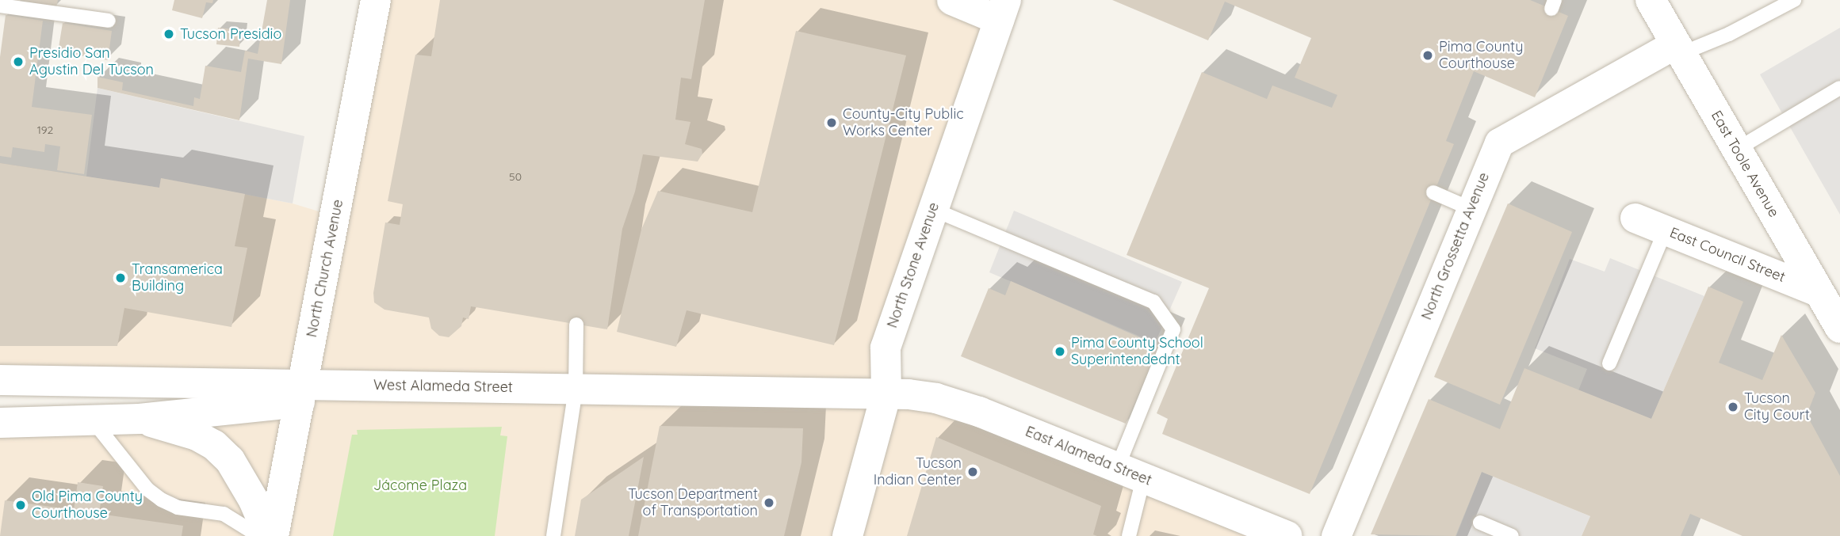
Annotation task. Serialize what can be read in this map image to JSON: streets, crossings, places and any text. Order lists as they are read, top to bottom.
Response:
{
  "streets": {
    "street": [
      "East Toole Avenue",
      "North Grossetta Avenue",
      "East Council Street",
      "North Stone Avenue",
      "North Church Avenue",
      "West Alameda Street",
      "East Alameda Street"
    ]
  },
  "crossings": [
    ["East Toole Avenue", "North Grossetta Avenue"],
    ["East Toole Avenue", "East Council Street"],
    ["North Stone Avenue", "West Alameda Street"],
    ["North Stone Avenue", "East Alameda Street"],
    ["North Church Avenue", "West Alameda Street"],
    ["West Alameda Street", "East Alameda Street"]
  ],
  "parks": ["Jácome Plaza"],
  "places": [
    "Tucson Presidio",
    "Pima County Courthouse",
    "Presidio San Agustin Del Tucson",
    "County-City Public Works Center",
    "Transamerica Building",
    "Pima County School Superintendednt",
    "Tucson City Court",
    "Tucson Indian Center",
    "Tucson Department of Transportation",
    "Old Pima County Courthouse"
  ],
  "house_numbers": ["192", "50"]
}
